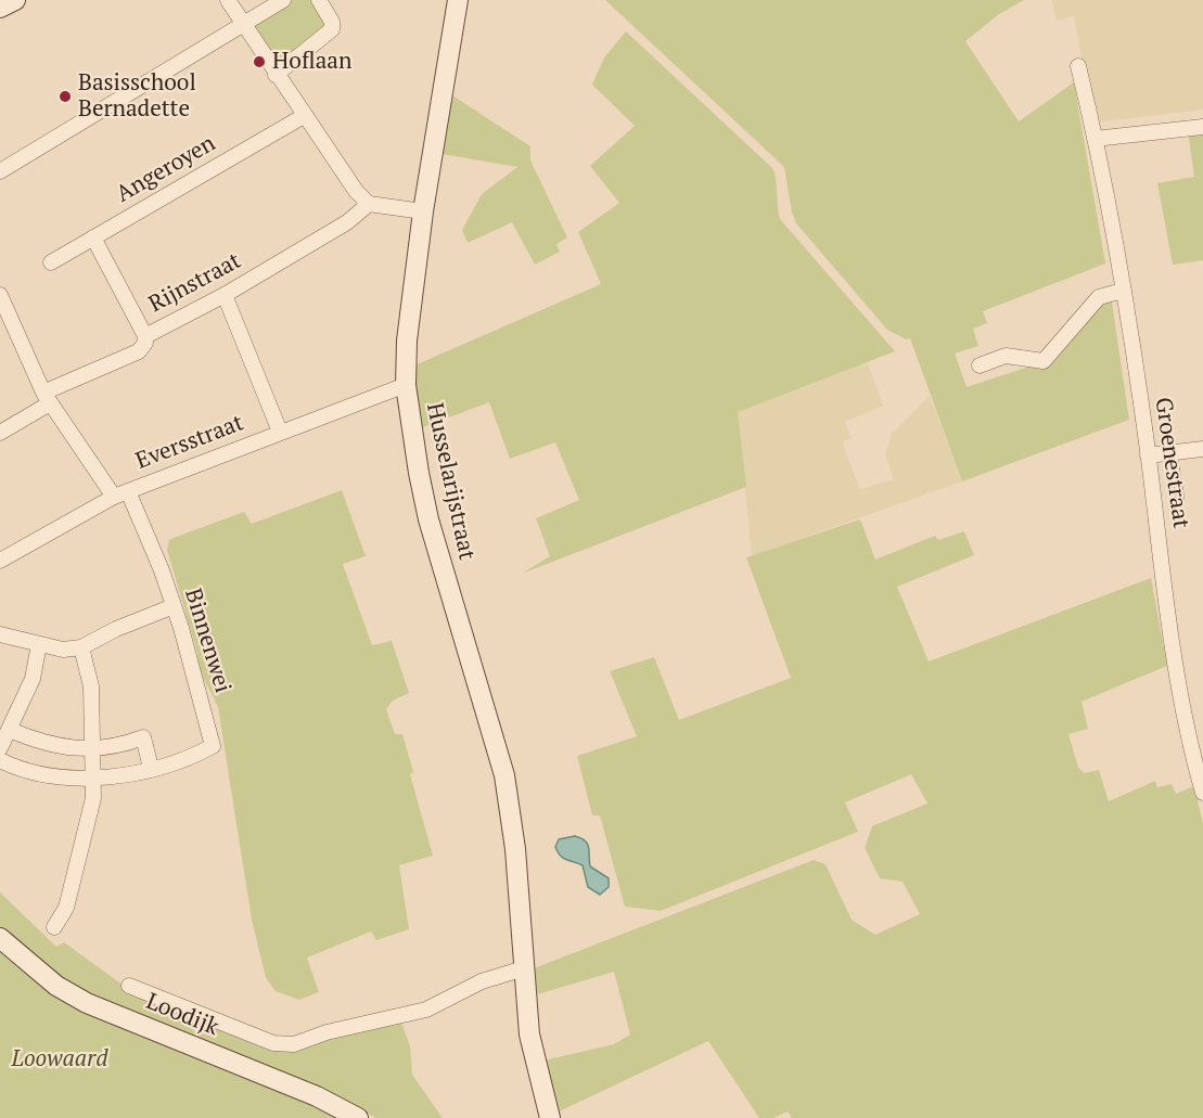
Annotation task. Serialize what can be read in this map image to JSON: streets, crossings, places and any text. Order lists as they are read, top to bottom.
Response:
{
  "streets": {
    "street": [
      "Angeroyen",
      "Rijnstraat",
      "Eversstraat",
      "Groenestraat",
      "Husselarijstraat",
      "Binnenwei",
      "Loodijk"
    ]
  },
  "crossings": [
    ["Rijnstraat", "Binnenwei"],
    ["Eversstraat", "Husselarijstraat"],
    ["Eversstraat", "Binnenwei"]
  ],
  "parks": ["Loowaard"],
  "places": ["Hoflaan", "Basisschool Bernadette"]
}
